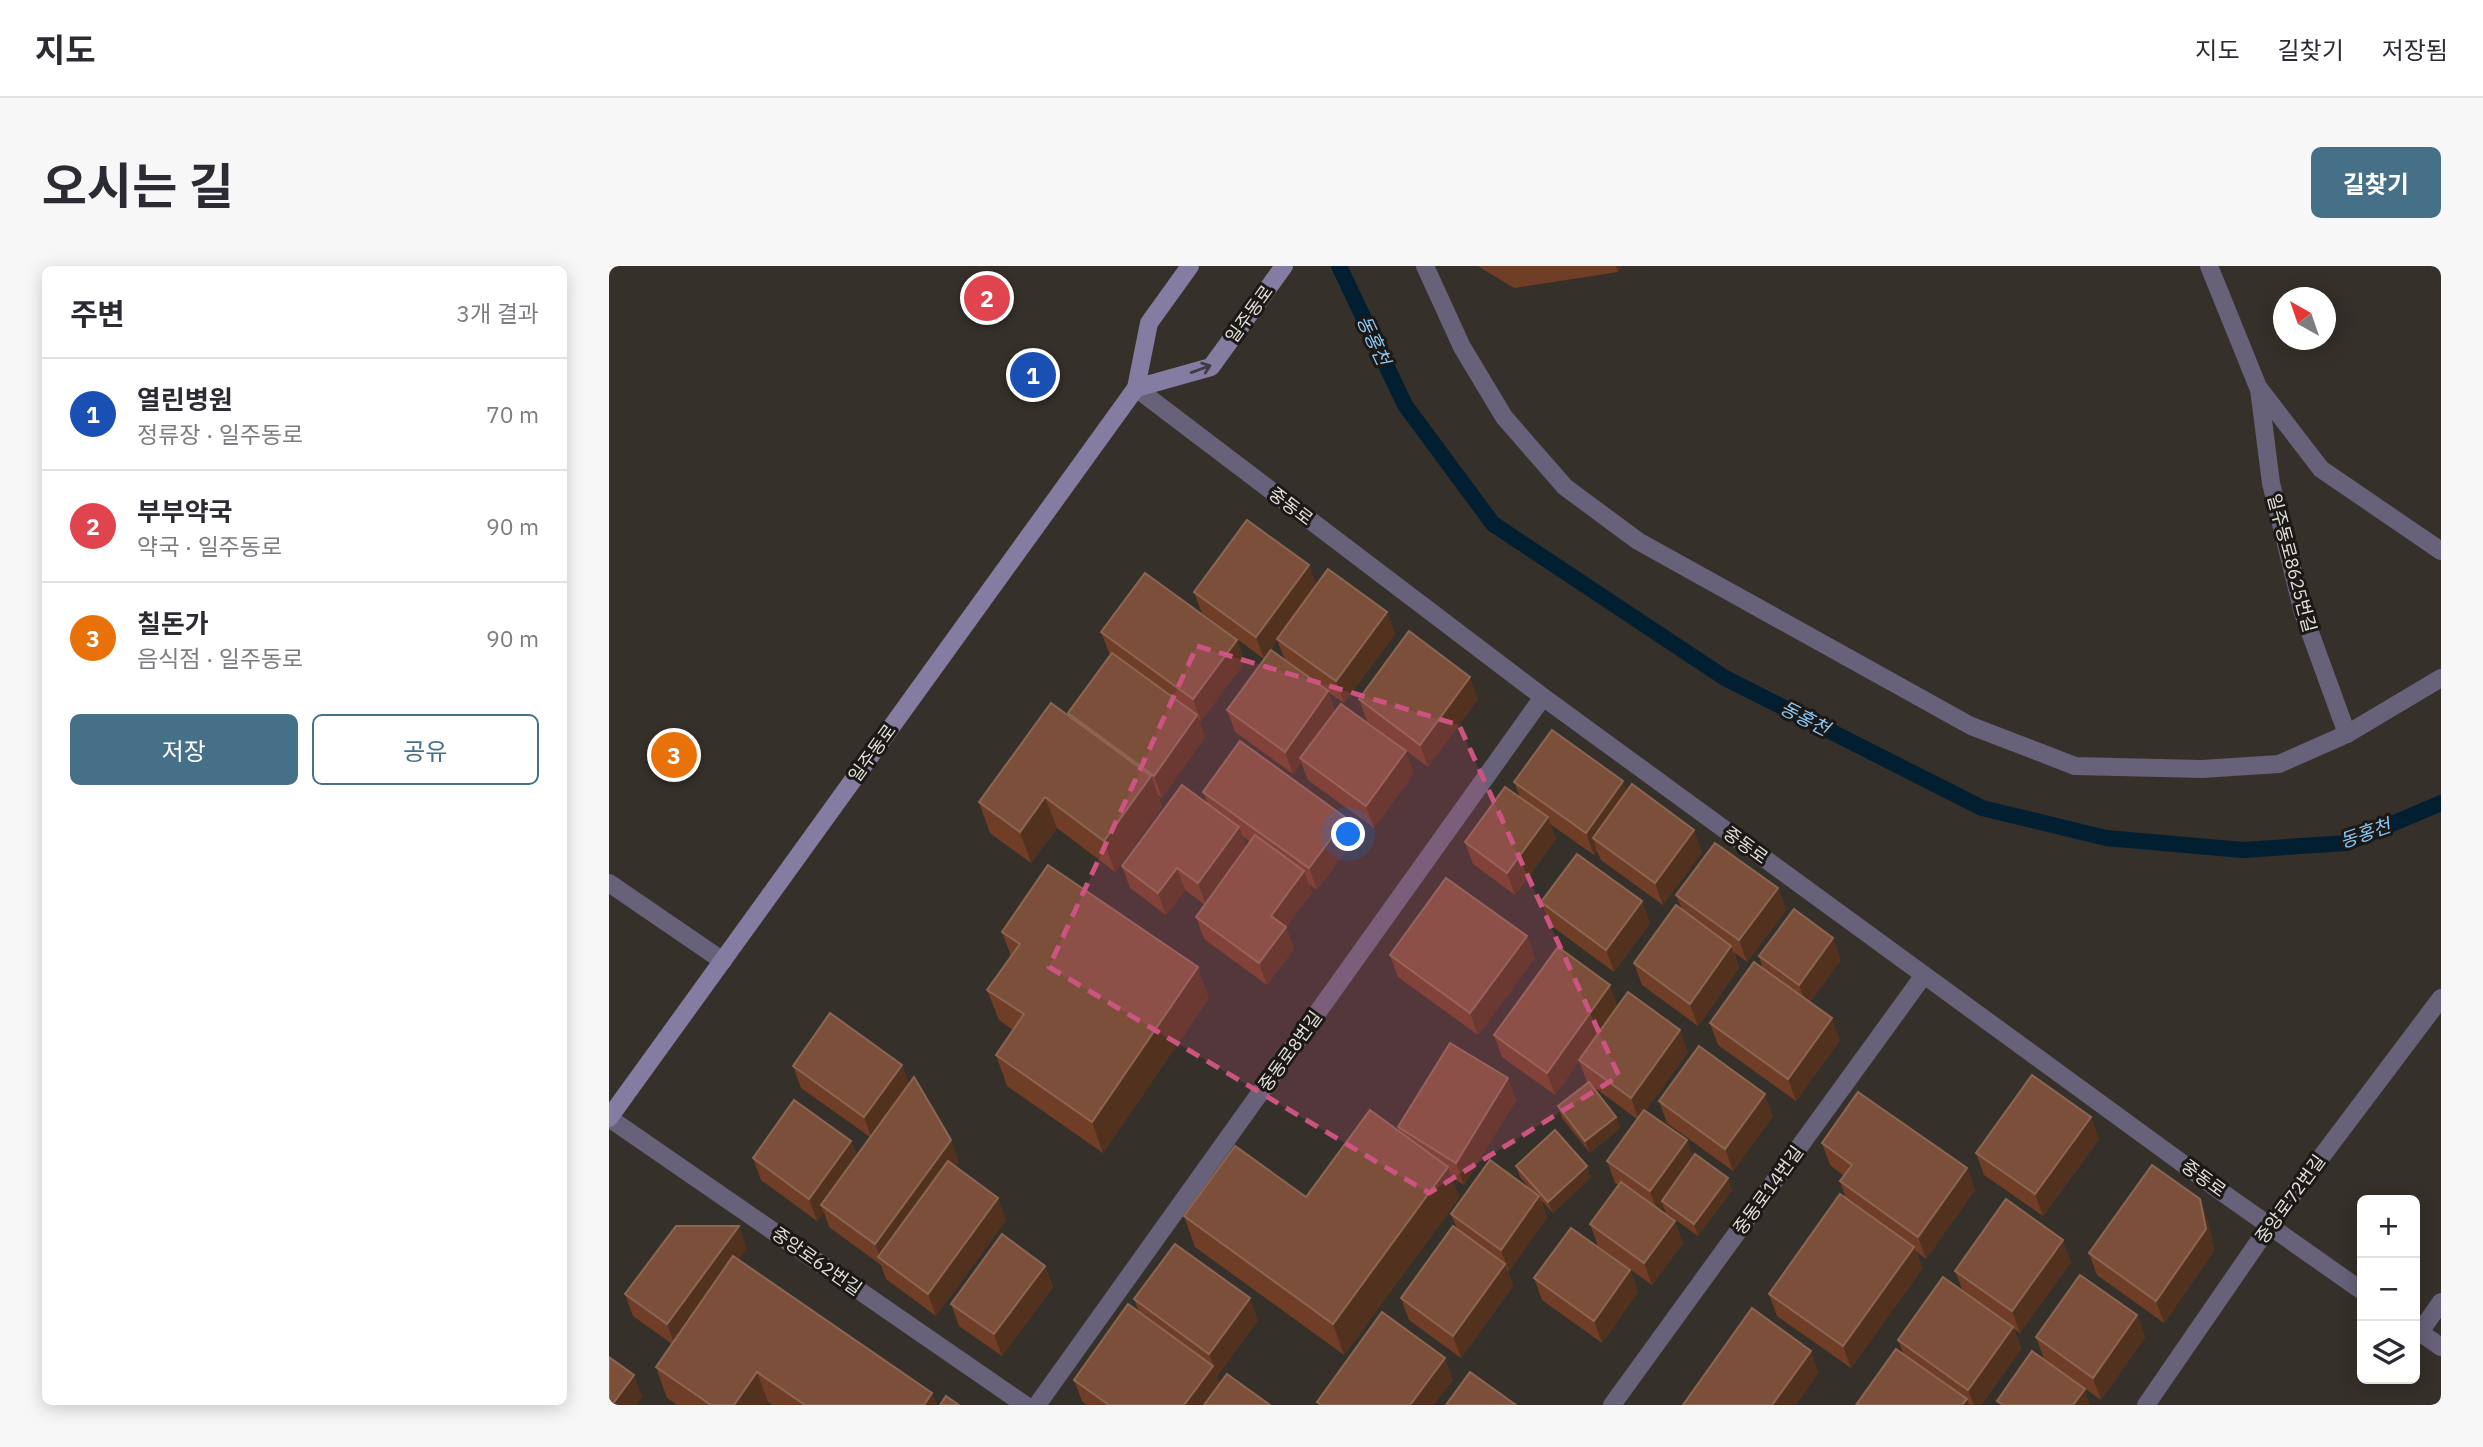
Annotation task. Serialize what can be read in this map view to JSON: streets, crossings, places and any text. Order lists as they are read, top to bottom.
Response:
{
  "streets": {
    "main road": ["일주동로"],
    "street": [
      "중동로",
      "일주동로8625번길",
      "중동로8번길",
      "중동로14번길",
      "중앙로72번길",
      "중앙로62번길"
    ]
  },
  "crossings": [
    ["일주동로", "중동로"],
    ["일주동로", "중앙로62번길"],
    ["중동로", "중동로8번길"],
    ["중동로", "중동로14번길"],
    ["중동로", "중앙로72번길"]
  ],
  "water": ["동홍천"],
  "north": "top left",
  "page": {
    "header": "지도",
    "nav": ["지도", "길찾기", "저장됨"],
    "title": "오시는 길",
    "buttons": [
      "길찾기",
      ["저장", "공유"]
    ],
    "heading": ["주변", "3개 결과"],
    "pins": ["2", "1", "3"],
    "list": [
      {
        "mark": "1",
        "name": "열린병원",
        "note": "정류장 · 일주동로",
        "value": "70 m"
      },
      {
        "mark": "2",
        "name": "부부약국",
        "note": "약국 · 일주동로",
        "value": "90 m"
      },
      {
        "mark": "3",
        "name": "칠돈가",
        "note": "음식점 · 일주동로",
        "value": "90 m"
      }
    ],
    "map_buttons": ["+", "−"]
  }
}
